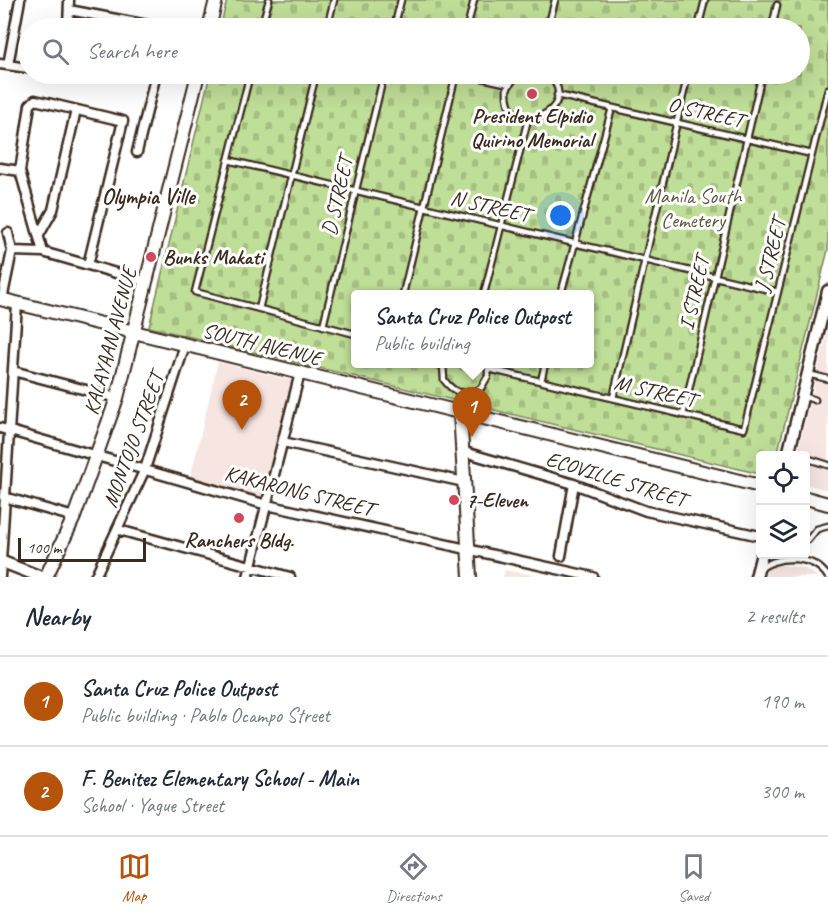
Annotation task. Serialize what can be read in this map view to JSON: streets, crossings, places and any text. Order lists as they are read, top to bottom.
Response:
{
  "streets": {
    "main road": ["KALAYAAN AVENUE", "SOUTH AVENUE"],
    "street": ["MONTOJO STREET", "ECOVILLE STREET", "KAKARONG STREET"],
    "lane": [
      "O STREET",
      "D STREET",
      "N STREET",
      "J STREET",
      "I STREET",
      "M STREET"
    ]
  },
  "crossings": [
    ["O STREET", "J STREET"],
    ["O STREET", "I STREET"],
    ["D STREET", "N STREET"],
    ["N STREET", "J STREET"],
    ["N STREET", "I STREET"],
    ["J STREET", "M STREET"],
    ["I STREET", "M STREET"],
    ["KALAYAAN AVENUE", "SOUTH AVENUE"],
    ["KALAYAAN AVENUE", "KAKARONG STREET"],
    ["SOUTH AVENUE", "MONTOJO STREET"],
    ["MONTOJO STREET", "KAKARONG STREET"]
  ],
  "districts": ["Olympia Ville"],
  "parks": ["Manila South Cemetery"],
  "places": [
    "President Elpidio Quirino Memorial",
    "Bunks Makati",
    "7-Eleven",
    "Ranchers Bldg."
  ],
  "scale_bar": "100 m",
  "page": {
    "search": "Search here",
    "popup": ["Santa Cruz Police Outpost", "Public building"],
    "pins": ["2", "1"],
    "scale": "100 m",
    "heading": ["Nearby", "2 results"],
    "list": [
      {
        "mark": "1",
        "name": "Santa Cruz Police Outpost",
        "note": "Public building · Pablo Ocampo Street",
        "value": "190 m"
      },
      {
        "mark": "2",
        "name": "F. Benitez Elementary School - Main",
        "note": "School · Yague Street",
        "value": "300 m"
      }
    ],
    "nav": ["Map", "Directions", "Saved"]
  }
}
